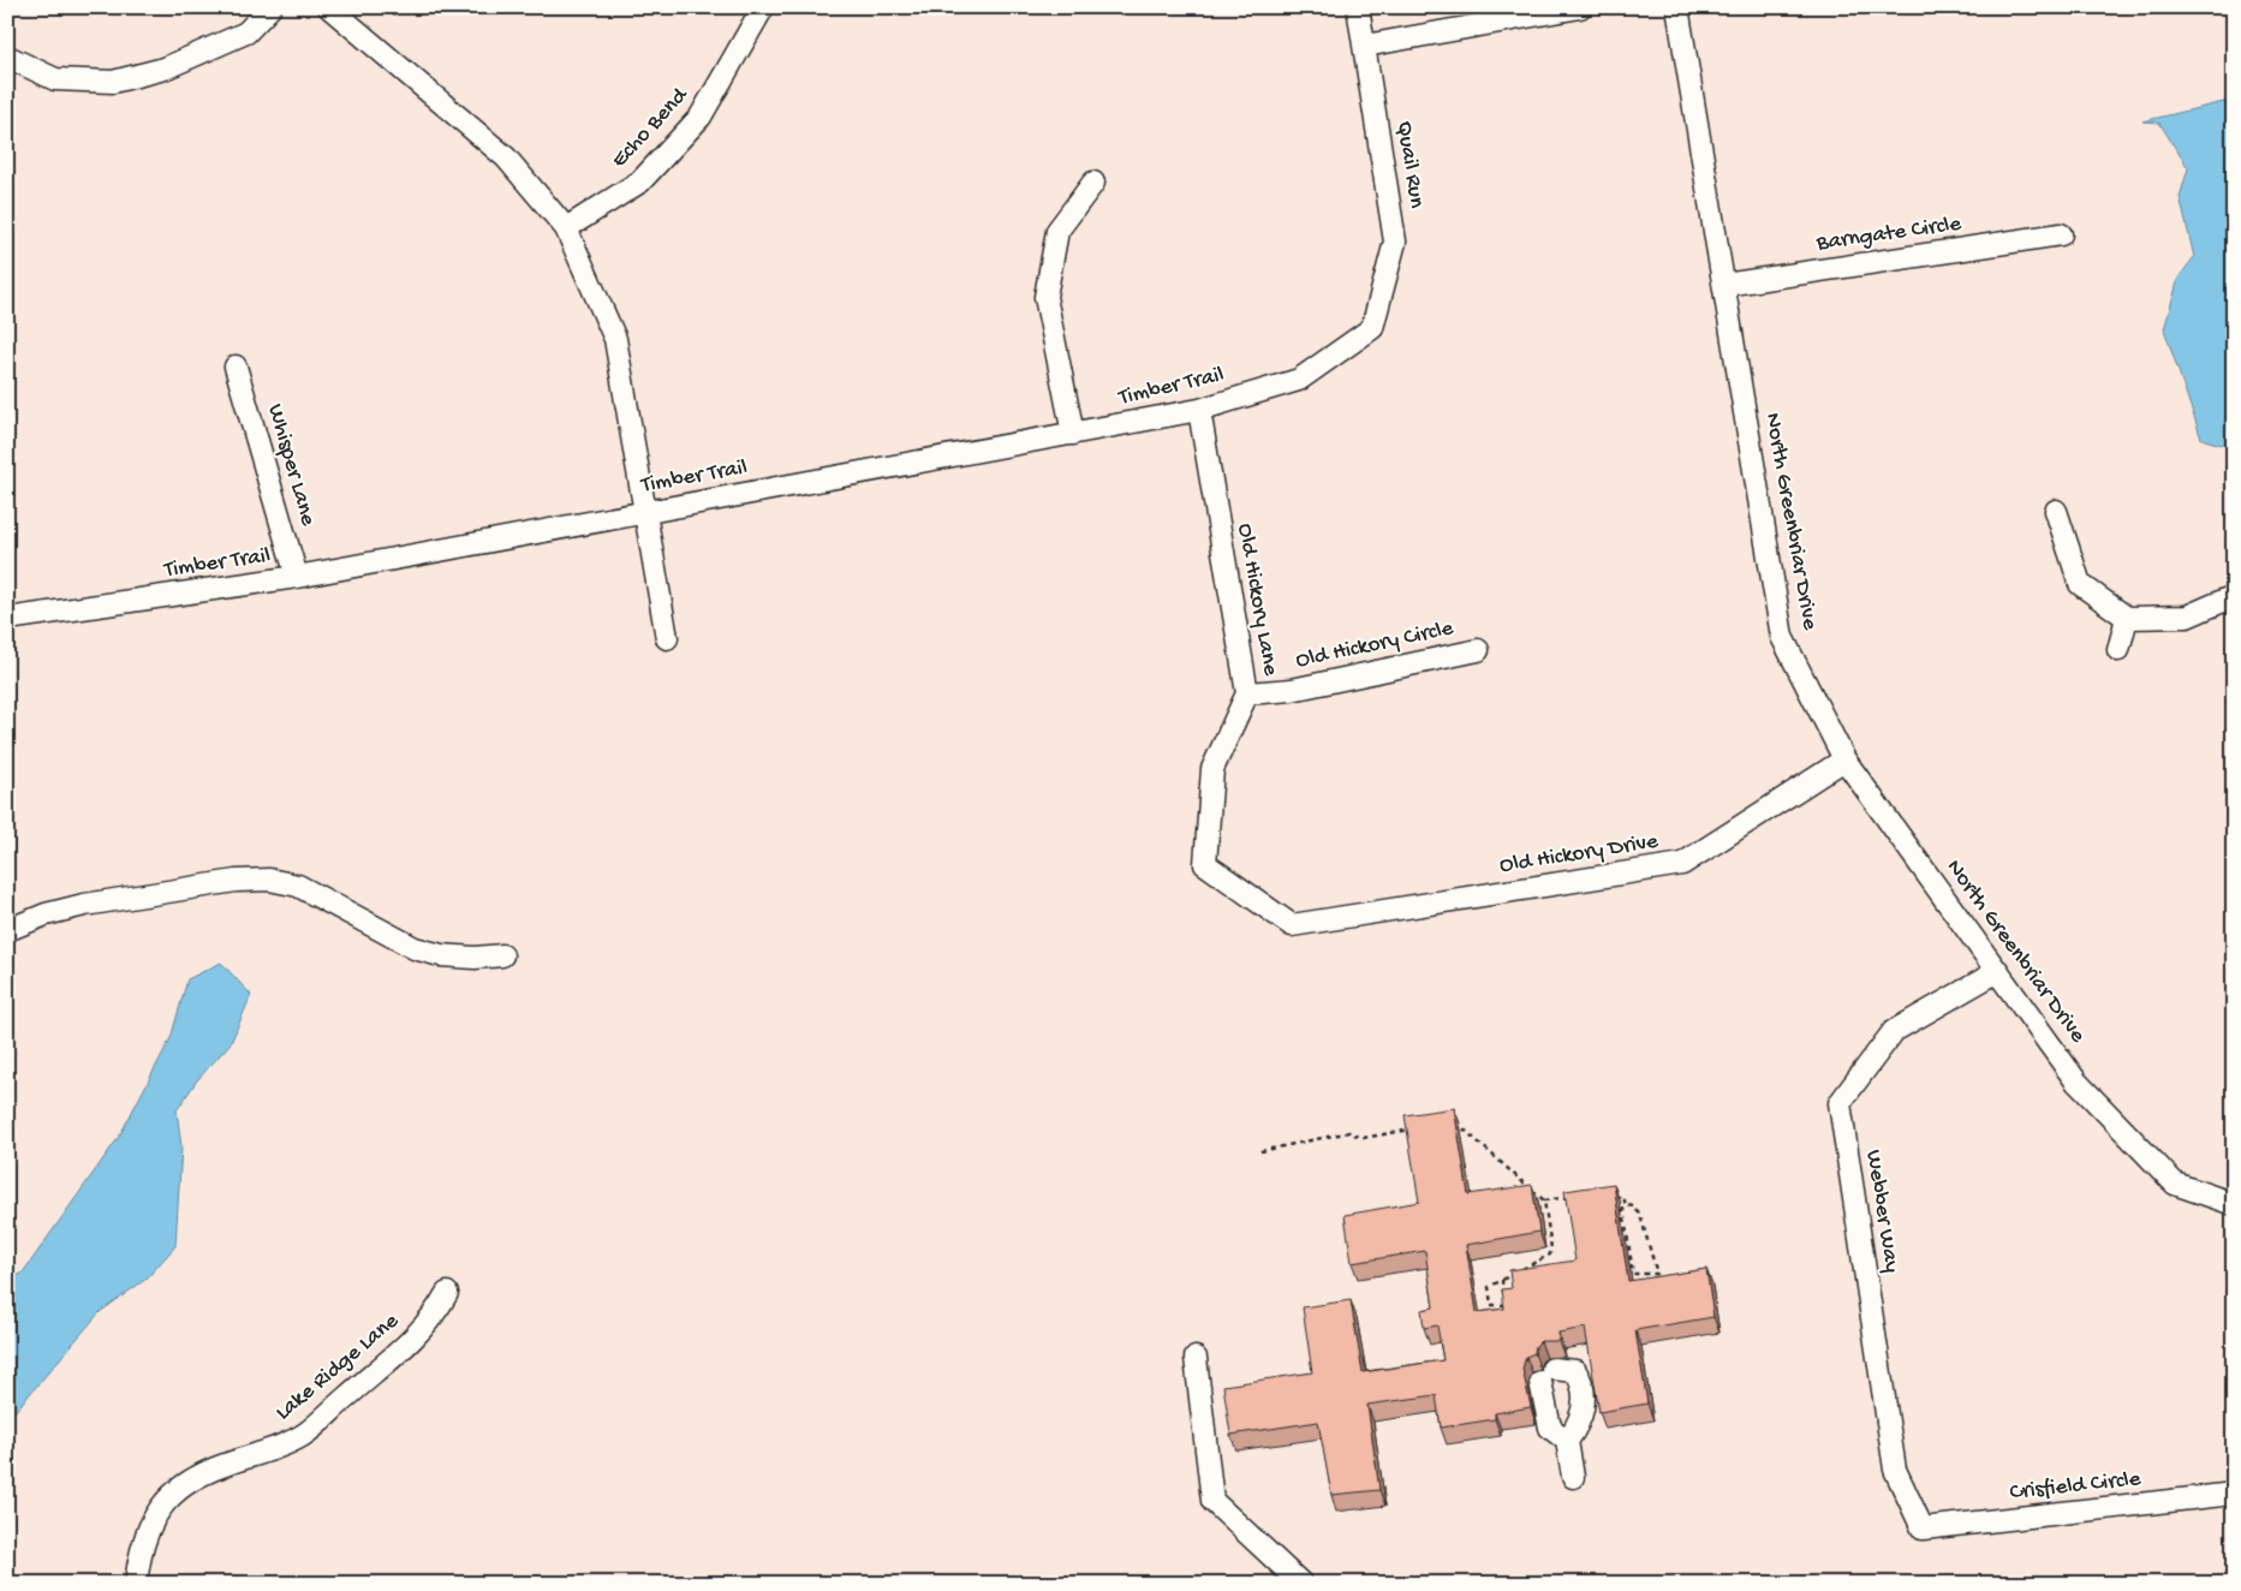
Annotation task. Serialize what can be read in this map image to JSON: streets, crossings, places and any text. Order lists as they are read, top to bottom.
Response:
{
  "streets": {
    "street": [
      "Echo Bend",
      "Quail Run",
      "Barngate Circle",
      "Timber Trail",
      "Whisper Lane",
      "North Greenbriar Drive",
      "Old Hickory Lane",
      "Old Hickory Circle",
      "Old Hickory Drive",
      "Webber Way",
      "Lake Ridge Lane",
      "Crisfield Circle"
    ]
  },
  "crossings": [
    ["Quail Run", "Timber Trail"],
    ["Barngate Circle", "North Greenbriar Drive"],
    ["Timber Trail", "Whisper Lane"],
    ["Timber Trail", "Old Hickory Lane"],
    ["North Greenbriar Drive", "Old Hickory Drive"],
    ["North Greenbriar Drive", "Webber Way"],
    ["Old Hickory Lane", "Old Hickory Circle"],
    ["Old Hickory Lane", "Old Hickory Drive"],
    ["Webber Way", "Crisfield Circle"]
  ]
}
